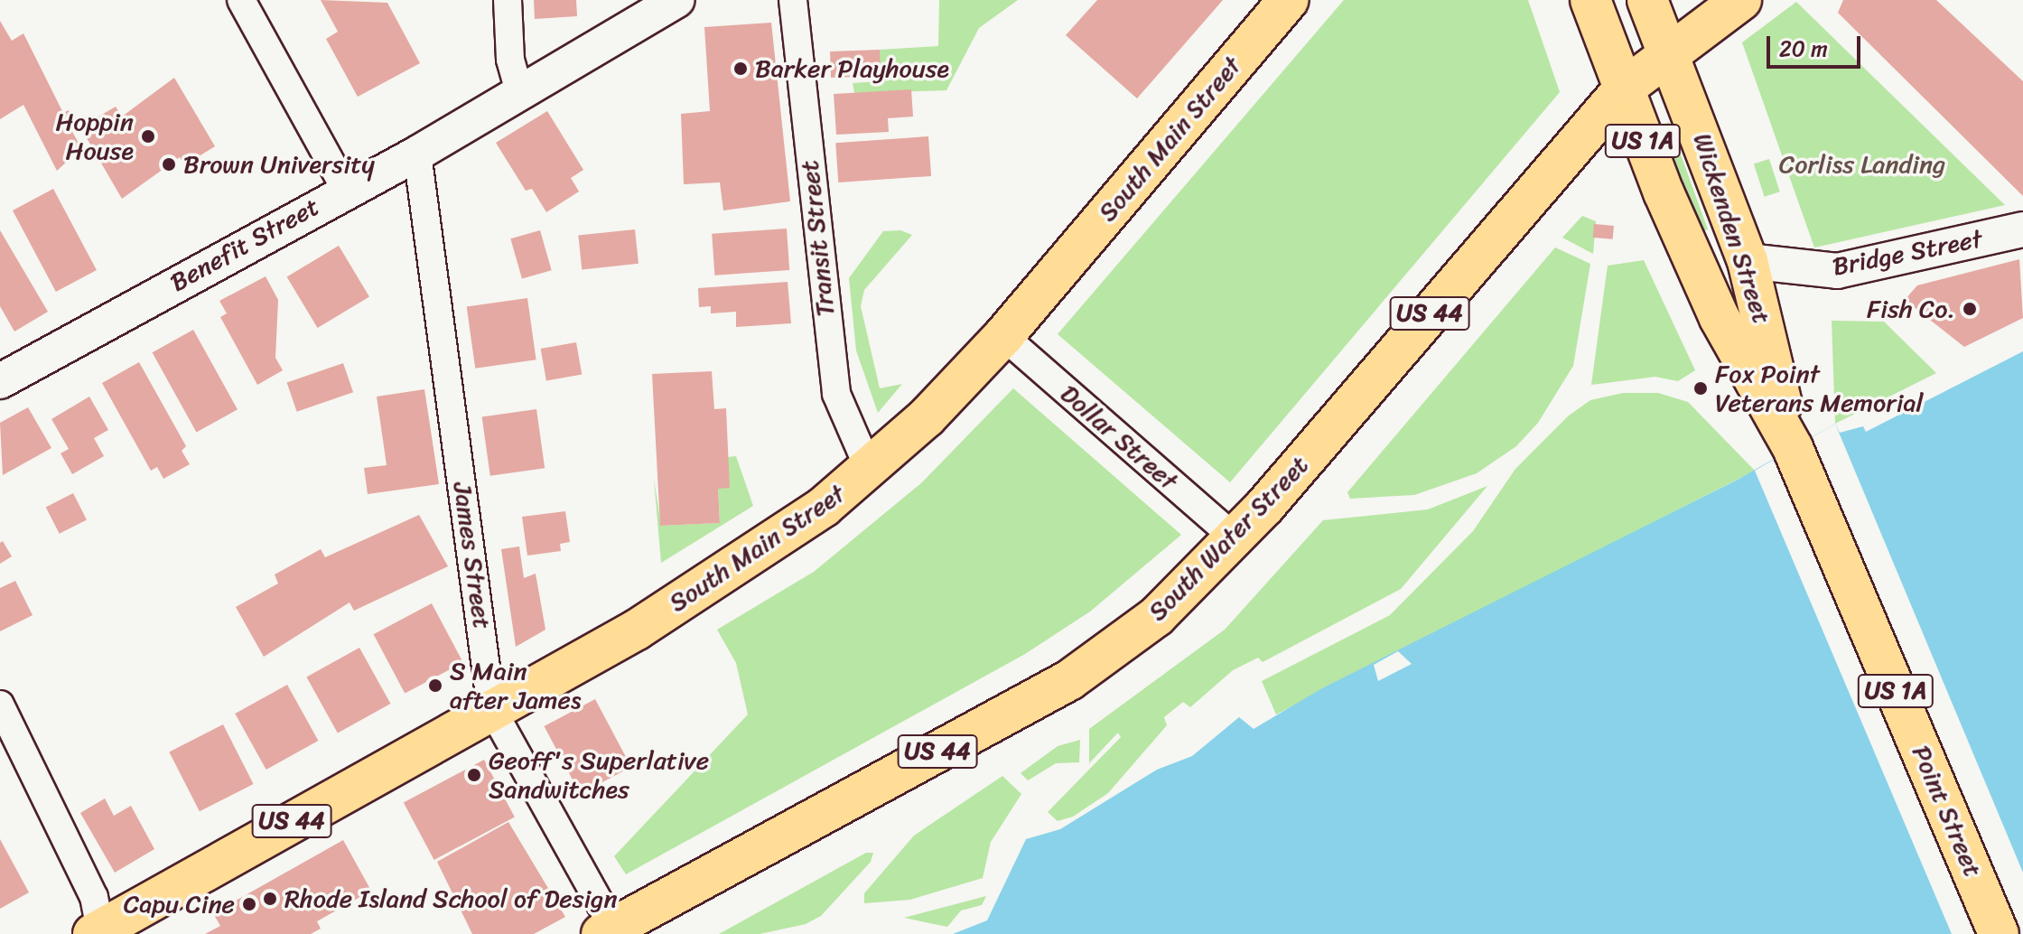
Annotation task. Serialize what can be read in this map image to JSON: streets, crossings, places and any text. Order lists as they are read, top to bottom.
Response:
{
  "streets": {
    "main road": [
      "South Main Street",
      "US 1A",
      "Wickenden Street",
      "US 44",
      "South Water Street",
      "Point Street"
    ],
    "street": [
      "Transit Street",
      "Benefit Street",
      "Bridge Street",
      "Dollar Street",
      "James Street"
    ]
  },
  "crossings": [
    ["South Main Street", "Transit Street"],
    ["South Main Street", "Dollar Street"],
    ["South Main Street", "James Street"],
    ["Wickenden Street", "Bridge Street"],
    ["Wickenden Street", "South Water Street"],
    ["Wickenden Street", "Point Street"],
    ["Benefit Street", "James Street"],
    ["Dollar Street", "South Water Street"],
    ["South Water Street", "James Street"]
  ],
  "parks": ["Corliss Landing"],
  "places": [
    "Barker Playhouse",
    "Hoppin House",
    "Brown University",
    "Fish Co.",
    "Fox Point Veterans Memorial",
    "S Main after James",
    "Geoff's Superlative Sandwitches",
    "Rhode Island School of Design",
    "Capu Cine"
  ],
  "scale_bar": "20 m"
}
